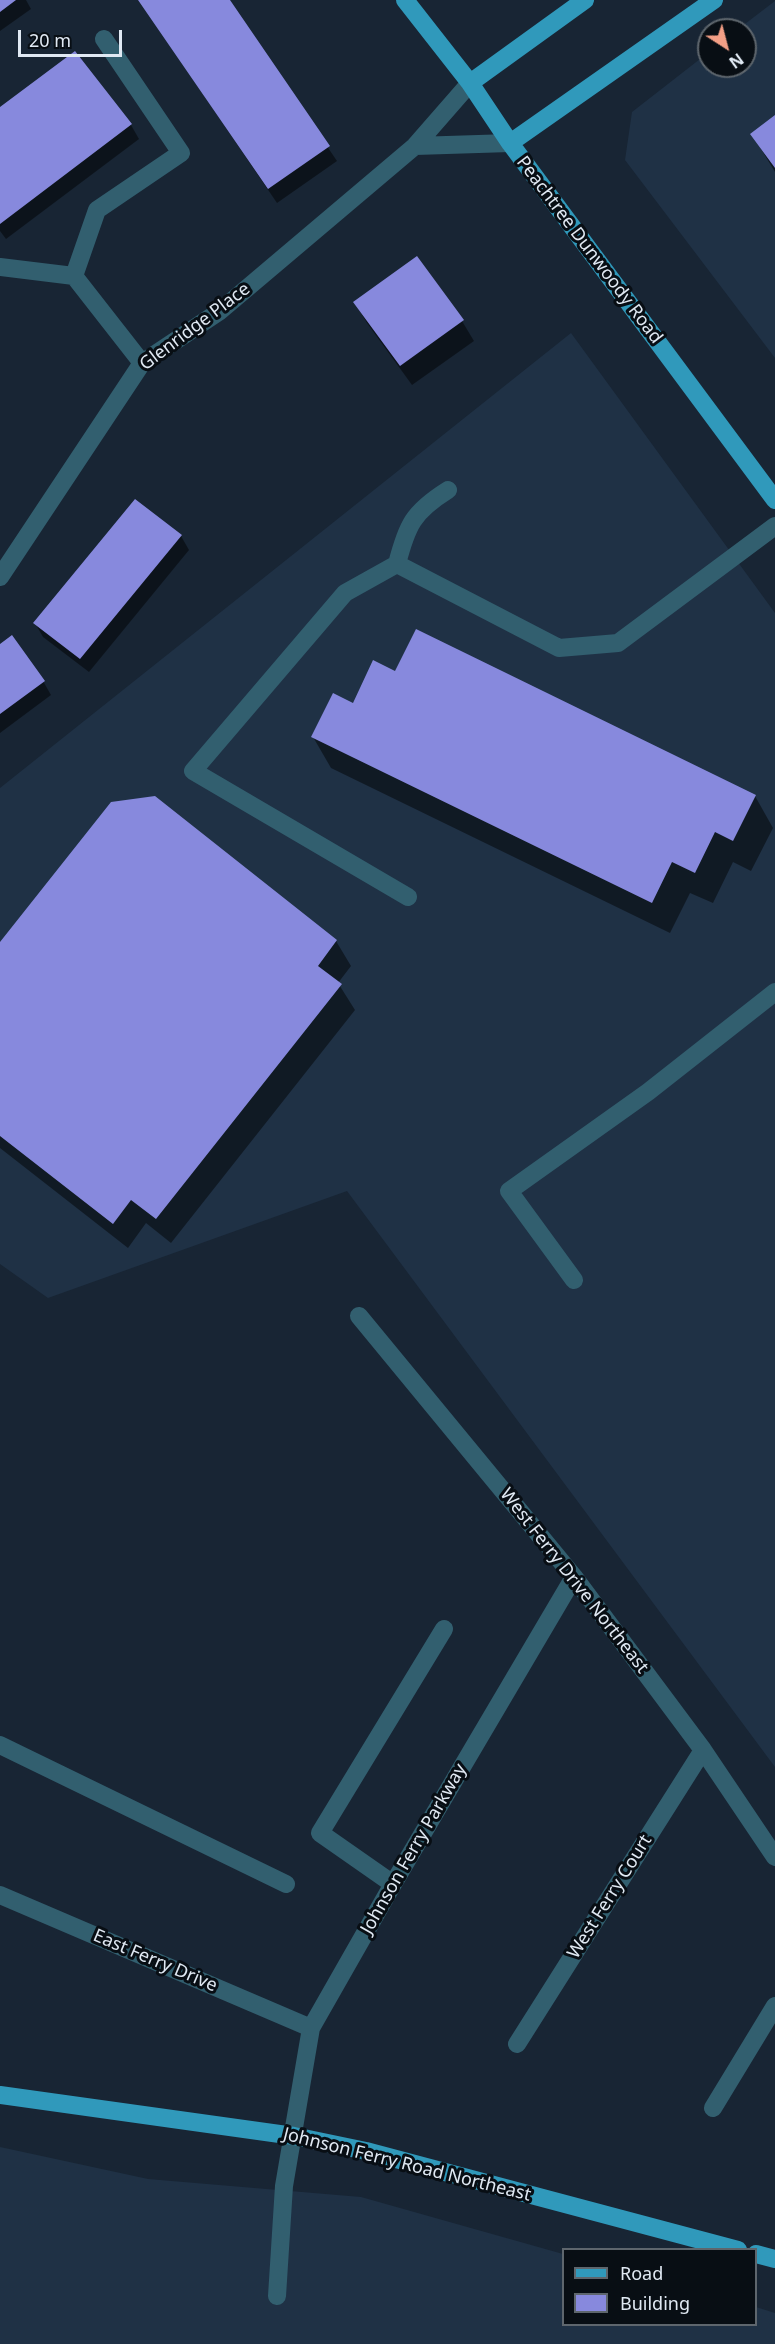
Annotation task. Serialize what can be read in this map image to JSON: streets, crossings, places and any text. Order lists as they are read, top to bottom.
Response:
{
  "streets": {
    "main road": ["Peachtree Dunwoody Road", "Johnson Ferry Road Northeast"],
    "street": [
      "Glenridge Place",
      "West Ferry Drive Northeast",
      "Johnson Ferry Parkway",
      "West Ferry Court",
      "East Ferry Drive"
    ]
  },
  "crossings": [
    ["Peachtree Dunwoody Road", "Glenridge Place"],
    ["West Ferry Drive Northeast", "Johnson Ferry Parkway"],
    ["West Ferry Drive Northeast", "West Ferry Court"],
    ["Johnson Ferry Parkway", "East Ferry Drive"],
    ["Johnson Ferry Parkway", "Johnson Ferry Road Northeast"]
  ],
  "legend": ["Road", "Building"],
  "scale_bar": "20 m",
  "north": "bottom right"
}
